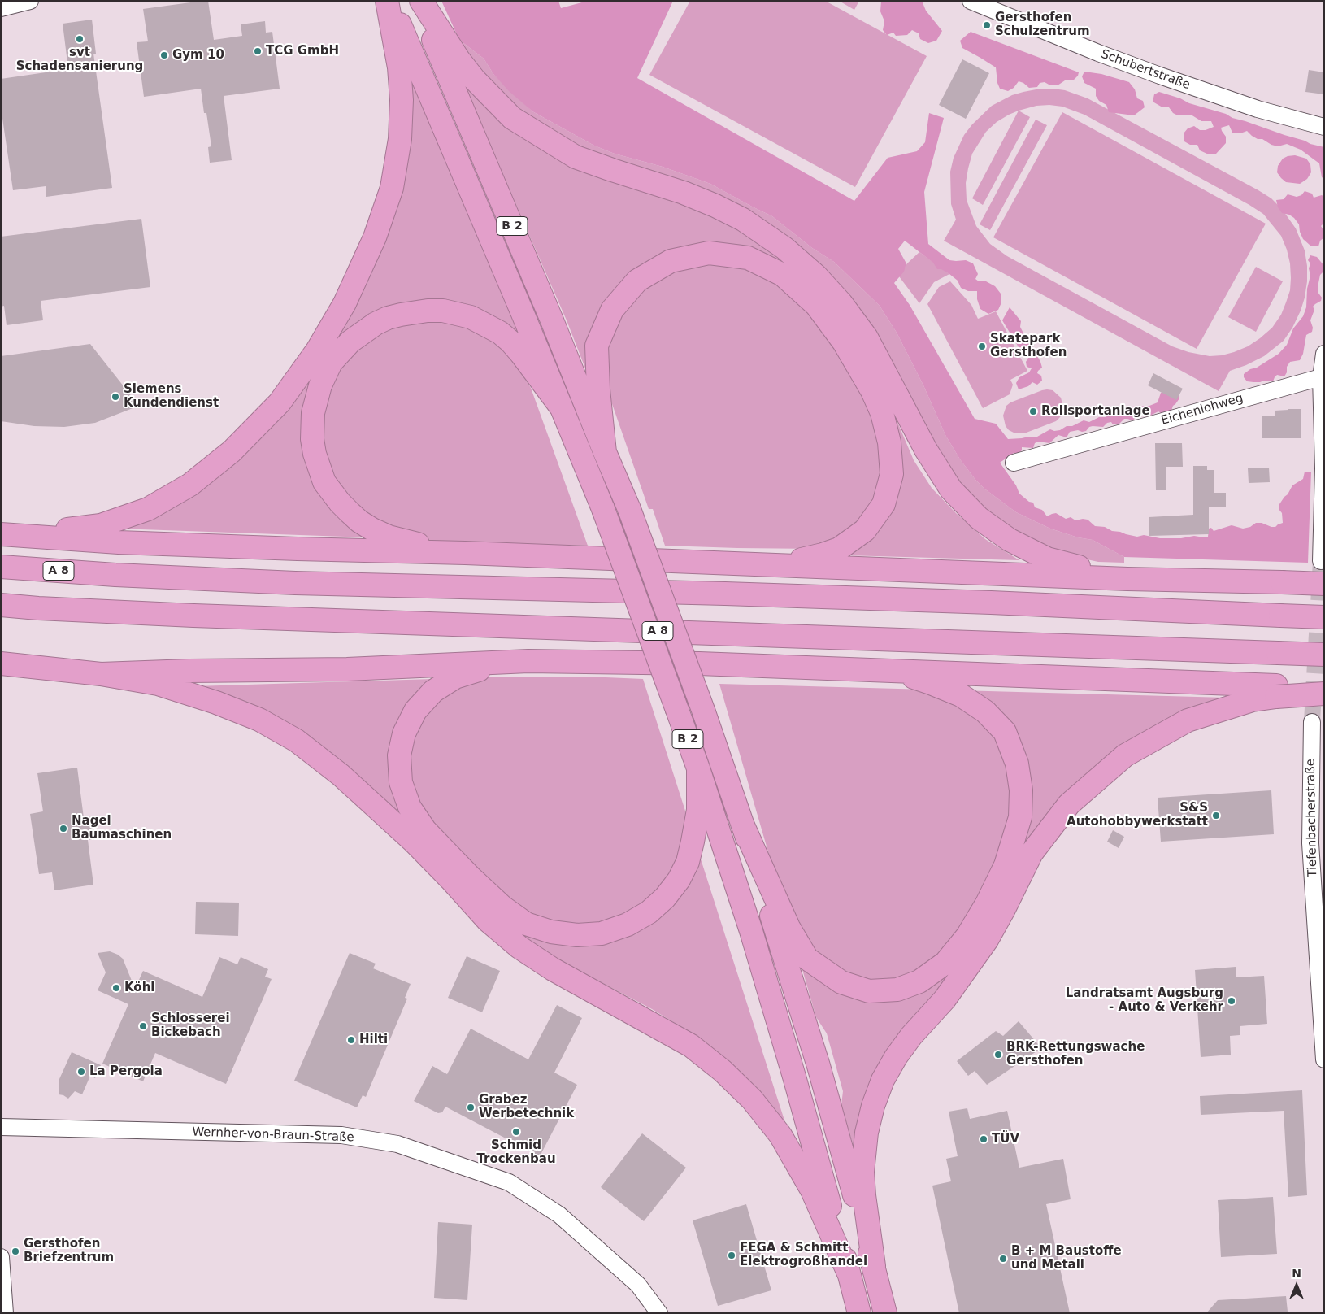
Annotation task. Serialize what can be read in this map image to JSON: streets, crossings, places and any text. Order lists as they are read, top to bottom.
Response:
{
  "streets": {
    "highway": ["B 2", "A 8"],
    "street": [
      "Schubertstraße",
      "Eichenlohweg",
      "Tiefenbacherstraße",
      "Wernher-von-Braun-Straße"
    ]
  },
  "places": [
    "Gersthofen Schulzentrum",
    "svt Schadensanierung",
    "TCG GmbH",
    "Gym 10",
    "Skatepark Gersthofen",
    "Siemens Kundendienst",
    "Rollsportanlage",
    "S&S Autohobbywerkstatt",
    "Nagel Baumaschinen",
    "Köhl",
    "Landratsamt Augsburg - Auto & Verkehr",
    "Schlosserei Bickebach",
    "Hilti",
    "BRK-Rettungswache Gersthofen",
    "La Pergola",
    "Grabez Werbetechnik",
    "Schmid Trockenbau",
    "TÜV",
    "Gersthofen Briefzentrum",
    "FEGA & Schmitt Elektrogroßhandel",
    "B + M Baustoffe und Metall"
  ],
  "north": "top"
}
